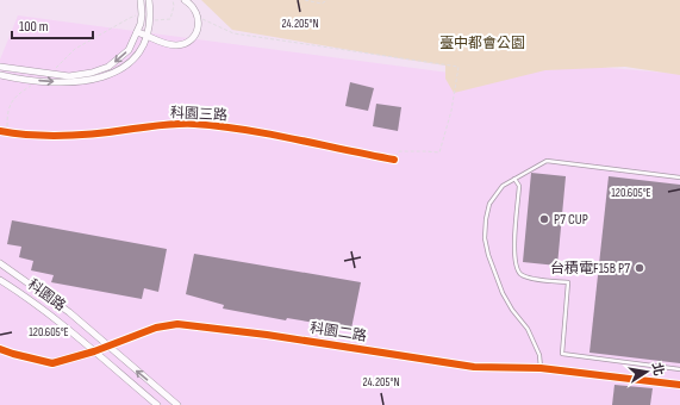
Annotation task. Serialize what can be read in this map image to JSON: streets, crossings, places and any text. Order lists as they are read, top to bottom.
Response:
{
  "streets": {
    "street": ["科園三路", "科園路", "科園二路"]
  },
  "crossings": [
    ["科園路", "科園二路"]
  ],
  "parks": ["臺中都會公園"],
  "places": ["P7 CUP", "台積電F15B P7"],
  "scale_bar": "100 m",
  "north": "right",
  "coordinates": ["24.205°N", "120.605°E"]
}
